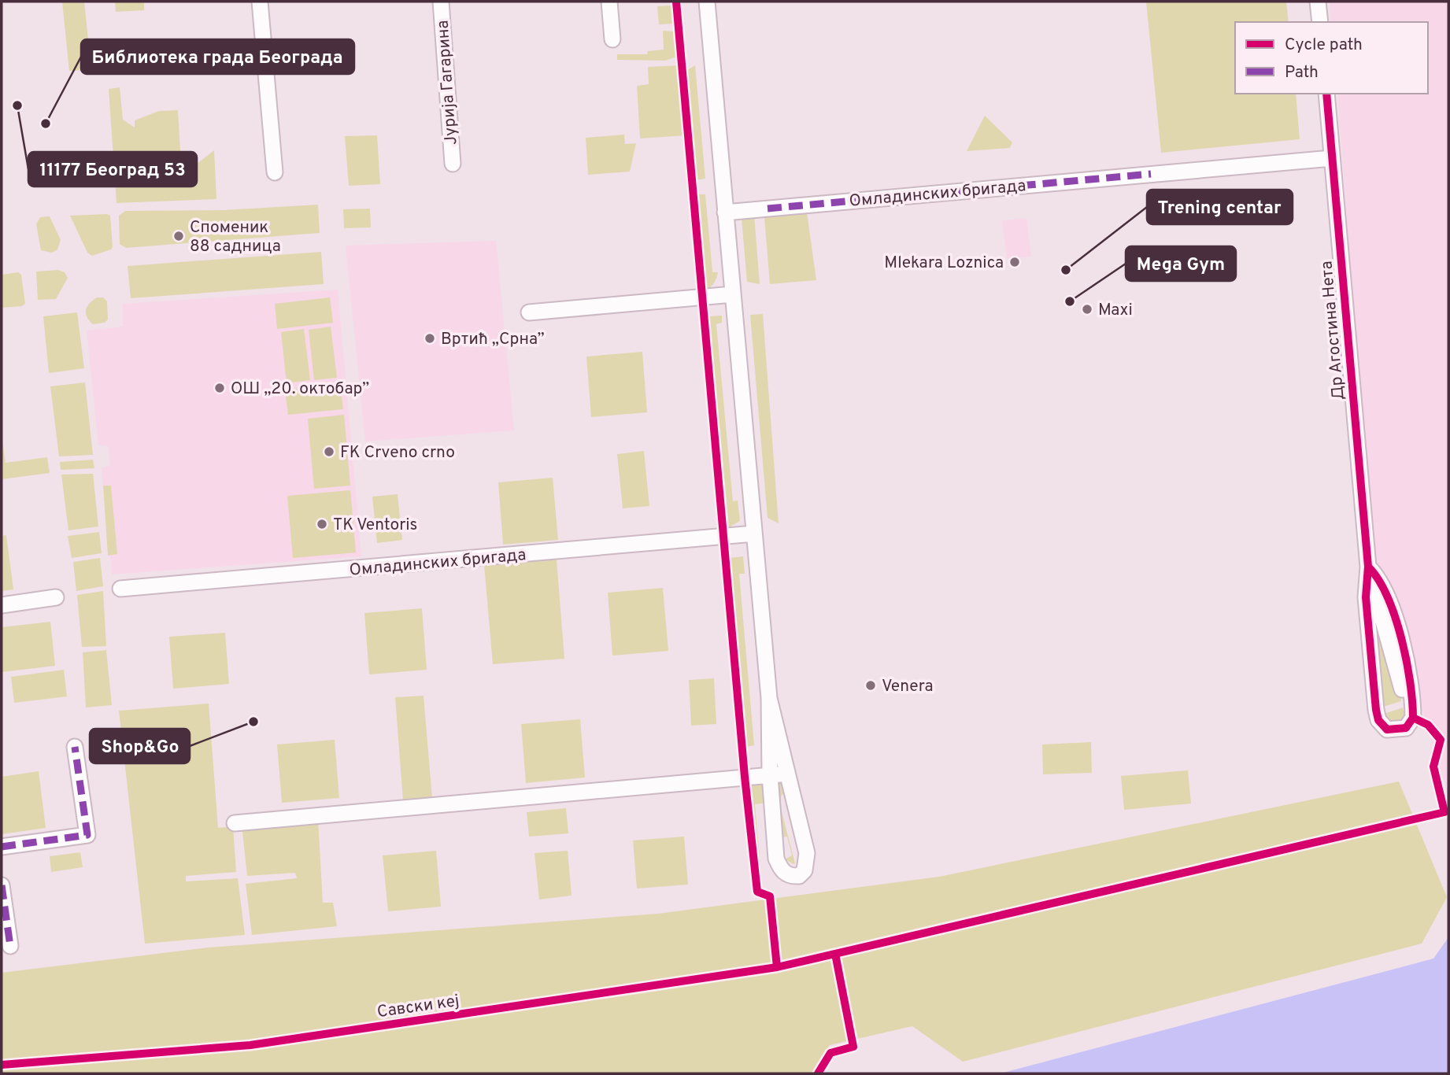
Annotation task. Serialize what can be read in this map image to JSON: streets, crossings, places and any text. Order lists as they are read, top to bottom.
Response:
{
  "streets": {
    "street": ["Јурија Гагарина", "Омладинских бригада", "Др Агостина Нета"],
    "cycle path": ["Савски кеј"]
  },
  "crossings": [
    ["Омладинских бригада", "Др Агостина Нета"]
  ],
  "places": [
    "11177 Београд 53",
    "Библиотека града Београда",
    "Споменик 88 садница",
    "Mlekara Loznica",
    "Trening centar",
    "Mega Gym",
    "Maxi",
    "Вртић „Срна”",
    "ОШ „20. октобар”",
    "FK Crveno crno",
    "TK Ventoris",
    "Venera",
    "Shop&Go"
  ],
  "legend": ["Cycle path", "Path"]
}
